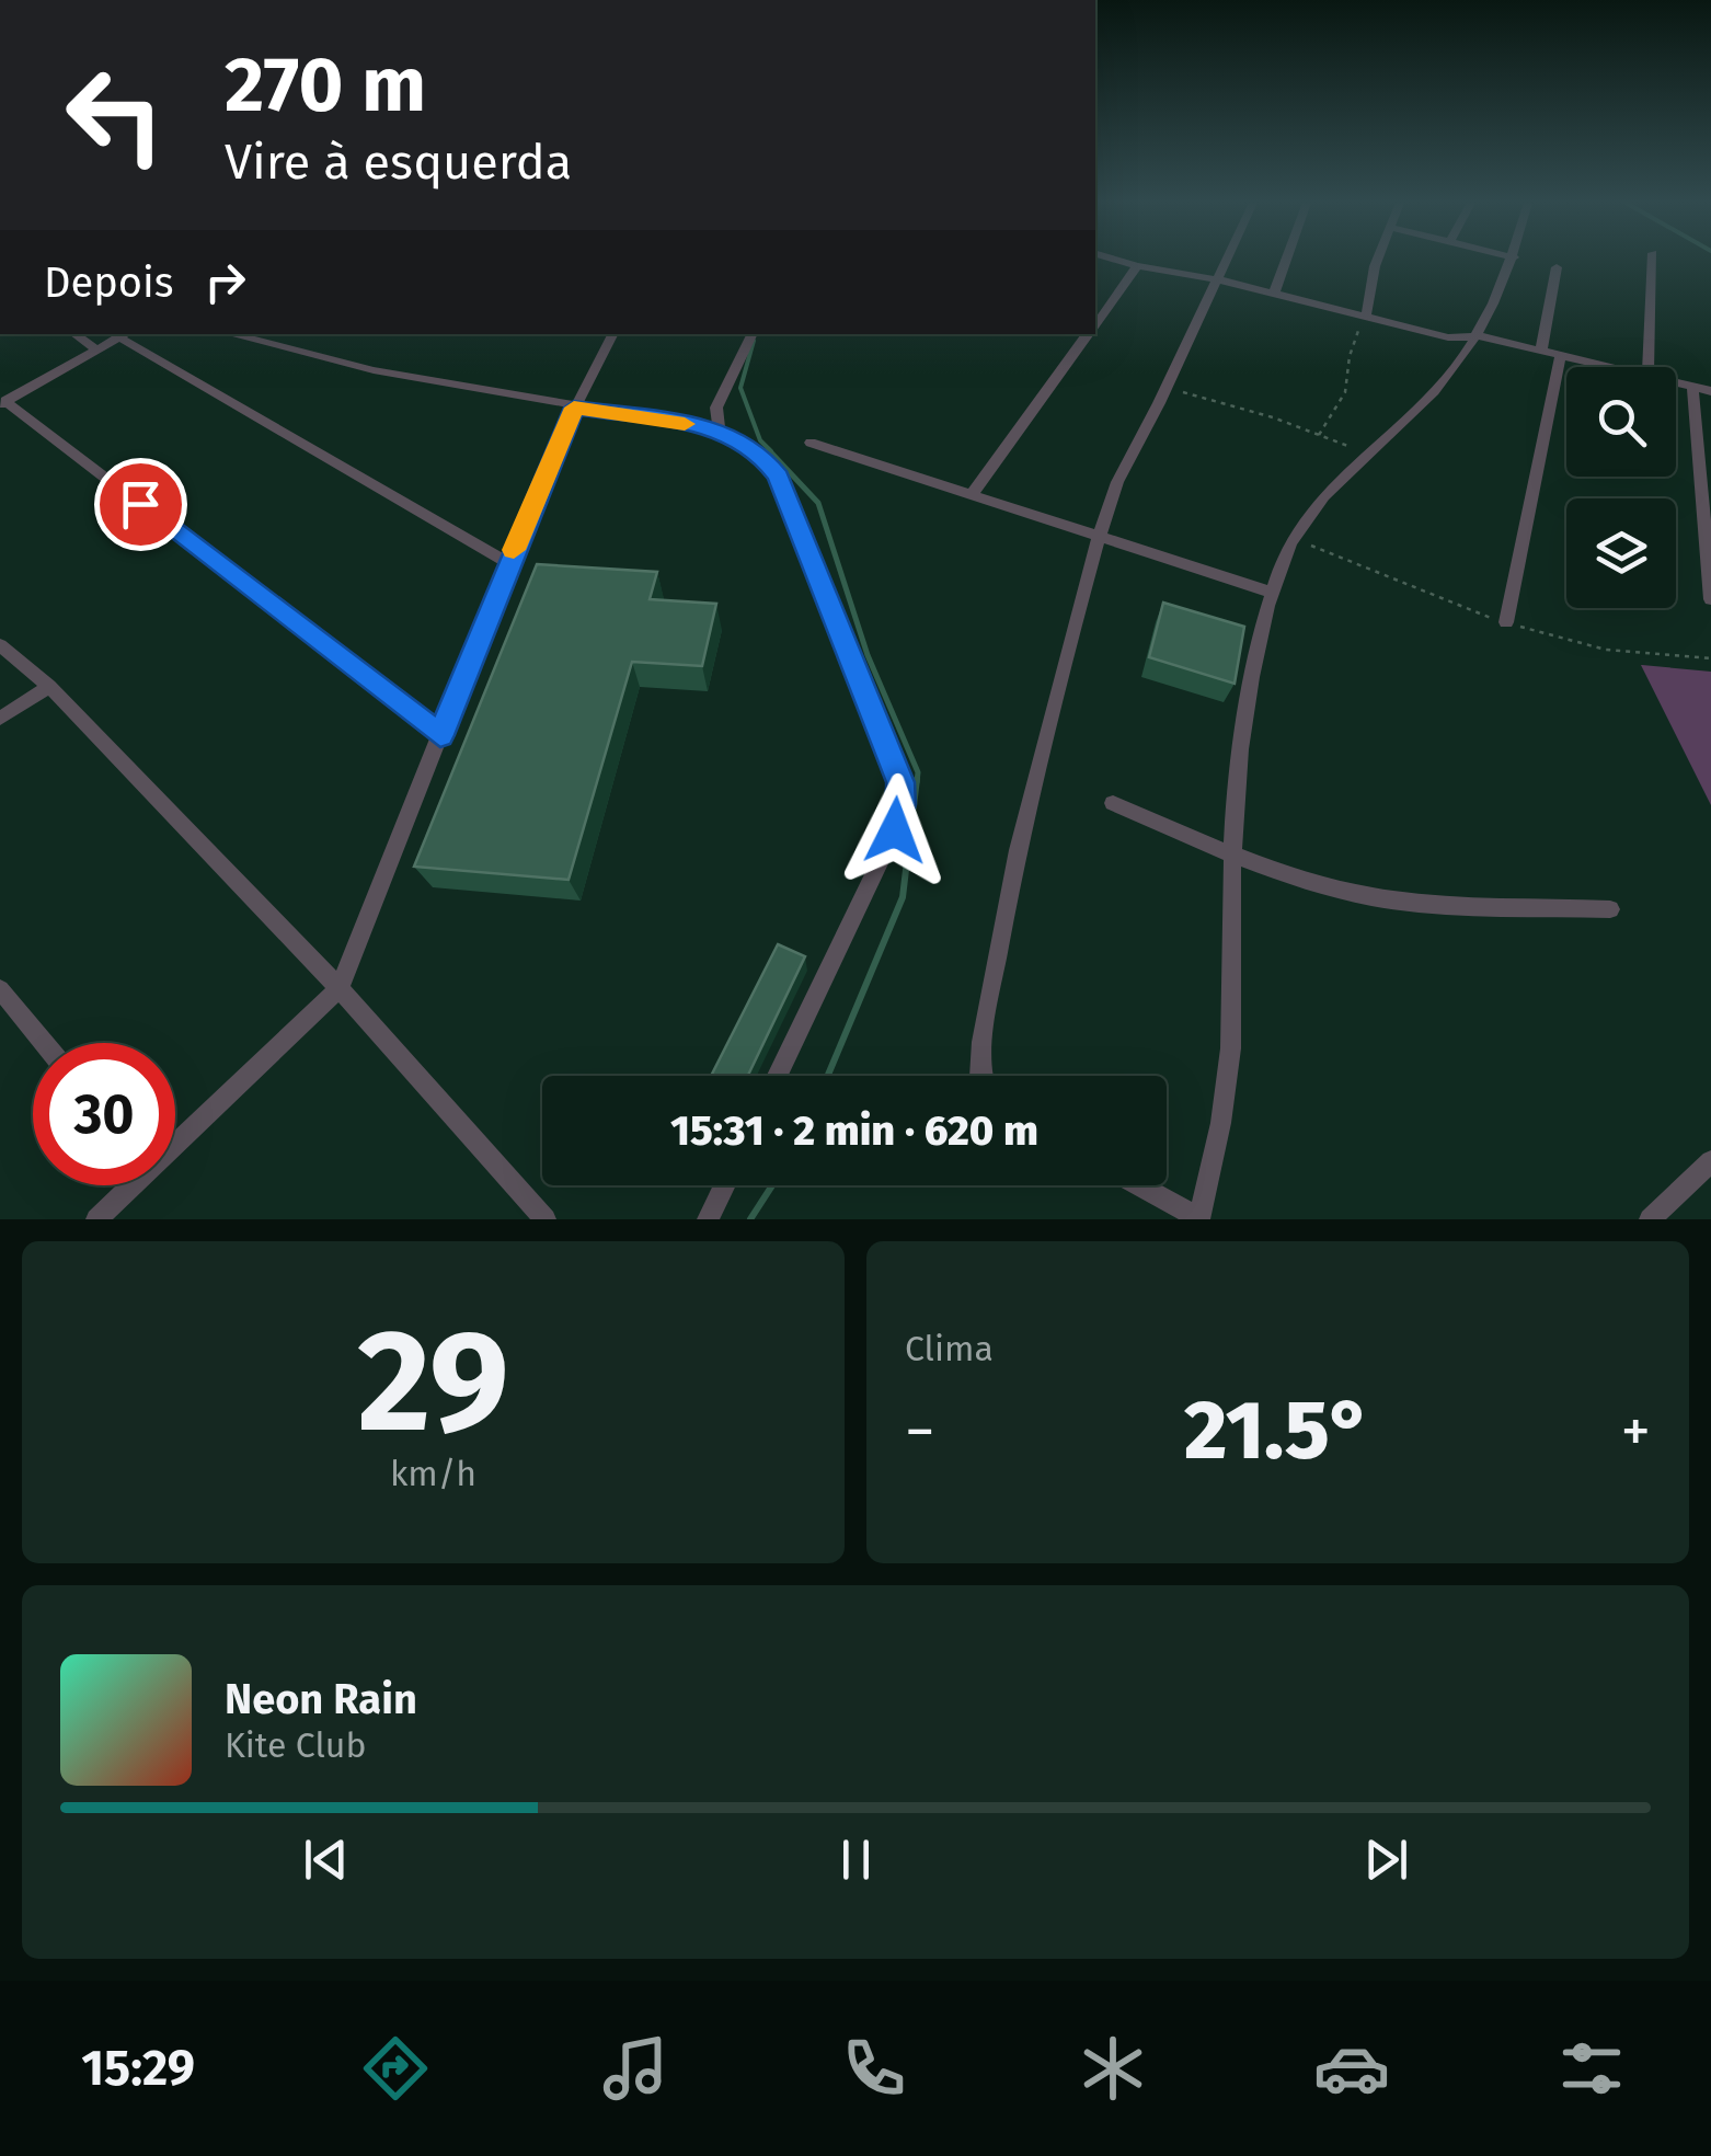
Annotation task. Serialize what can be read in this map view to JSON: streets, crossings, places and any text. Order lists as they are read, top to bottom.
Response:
{
  "page": {
    "turn": ["270 m", "Vire à esquerda"],
    "then": "Depois",
    "limit": "30",
    "trip": "15:31 · 2 min · 620 m",
    "tile": [
      ["29", "km/h"],
      "Clima"
    ],
    "heat": ["−", "21.5°", "+"],
    "song": ["Neon Rain", "Kite Club"],
    "tabs": "15:29"
  }
}
